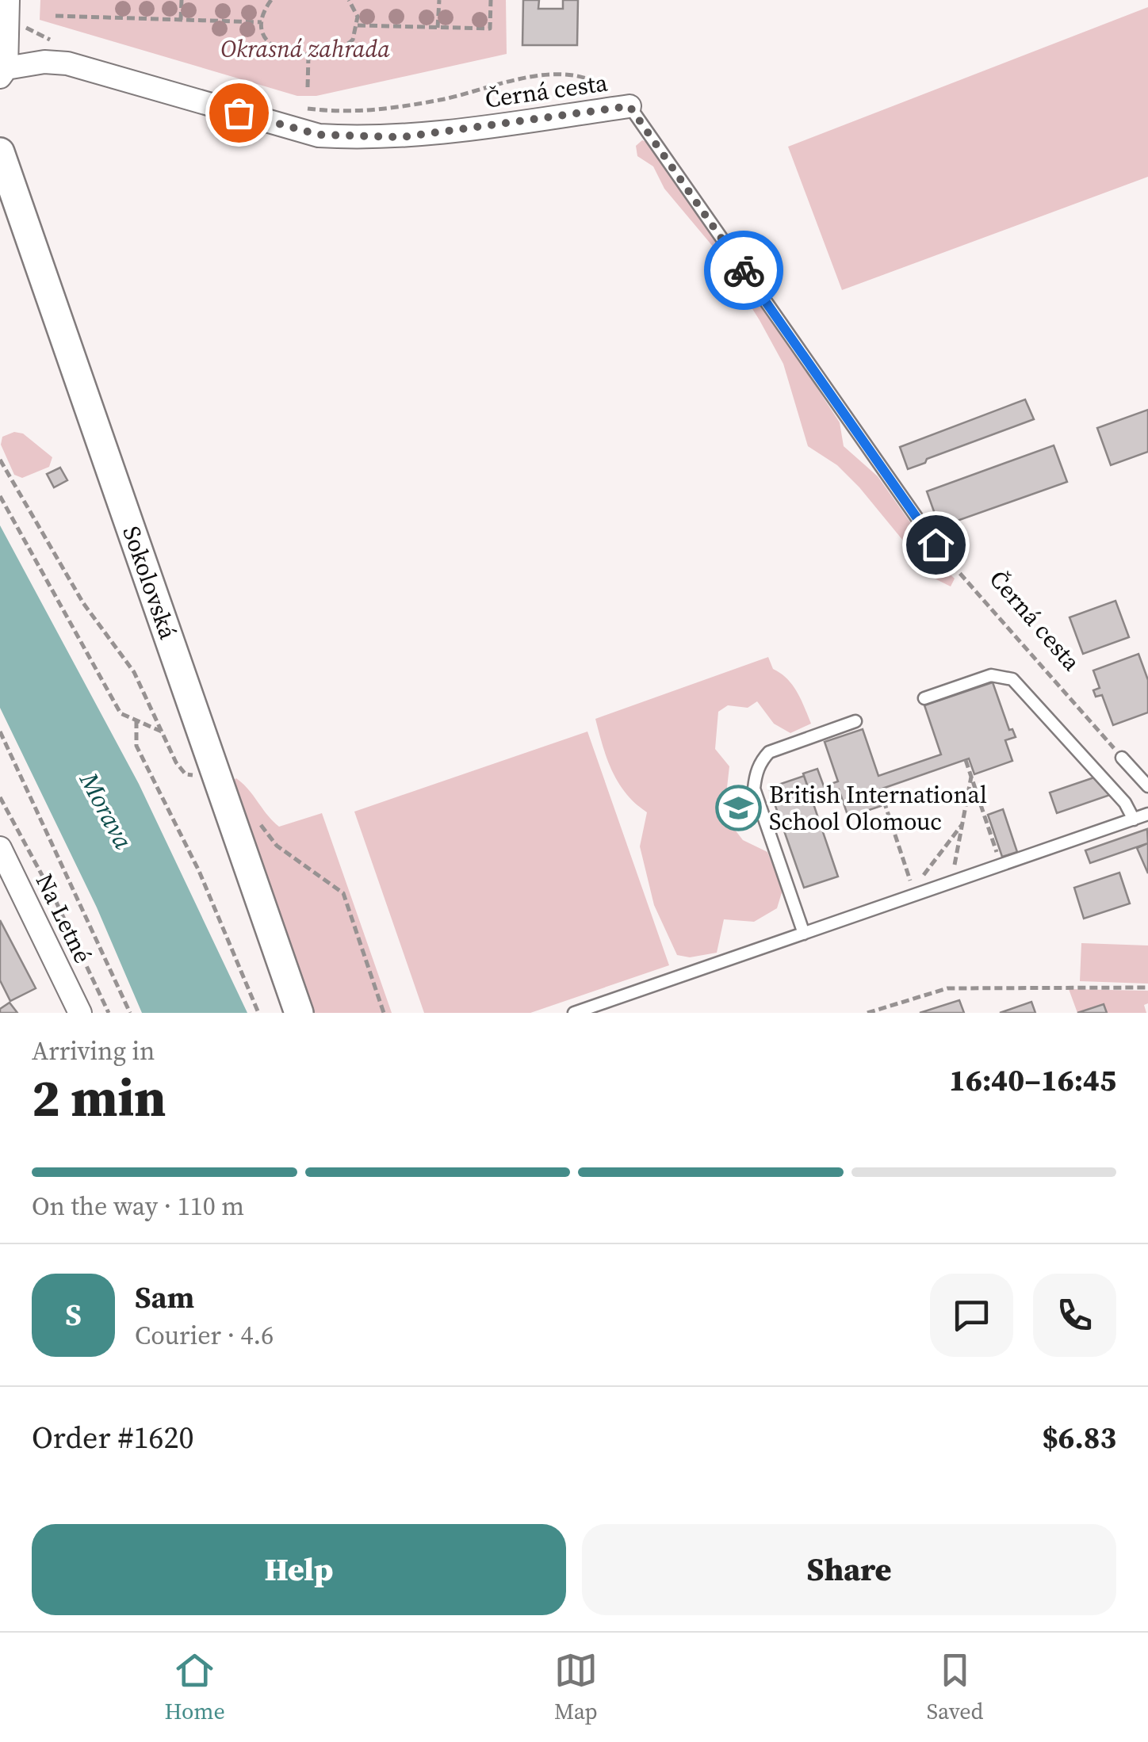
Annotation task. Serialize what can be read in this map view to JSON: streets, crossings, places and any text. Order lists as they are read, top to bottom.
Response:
{
  "streets": {
    "street": ["Černá cesta", "Sokolovská", "Na Letné"]
  },
  "water": ["Morava"],
  "parks": ["Okrasná zahrada"],
  "places": {
    "school or university": ["British International School Olomouc"]
  },
  "page": {
    "heading": ["2 min", "Arriving in", "16:40–16:45"],
    "panel": [
      "Sam",
      "Courier · 4.6",
      "Order #1620",
      "$6.83"
    ],
    "bar": "On the way · 110 m",
    "round": "S",
    "buttons": ["Help", "Share"],
    "tabs": ["Home", "Map", "Saved"]
  }
}
